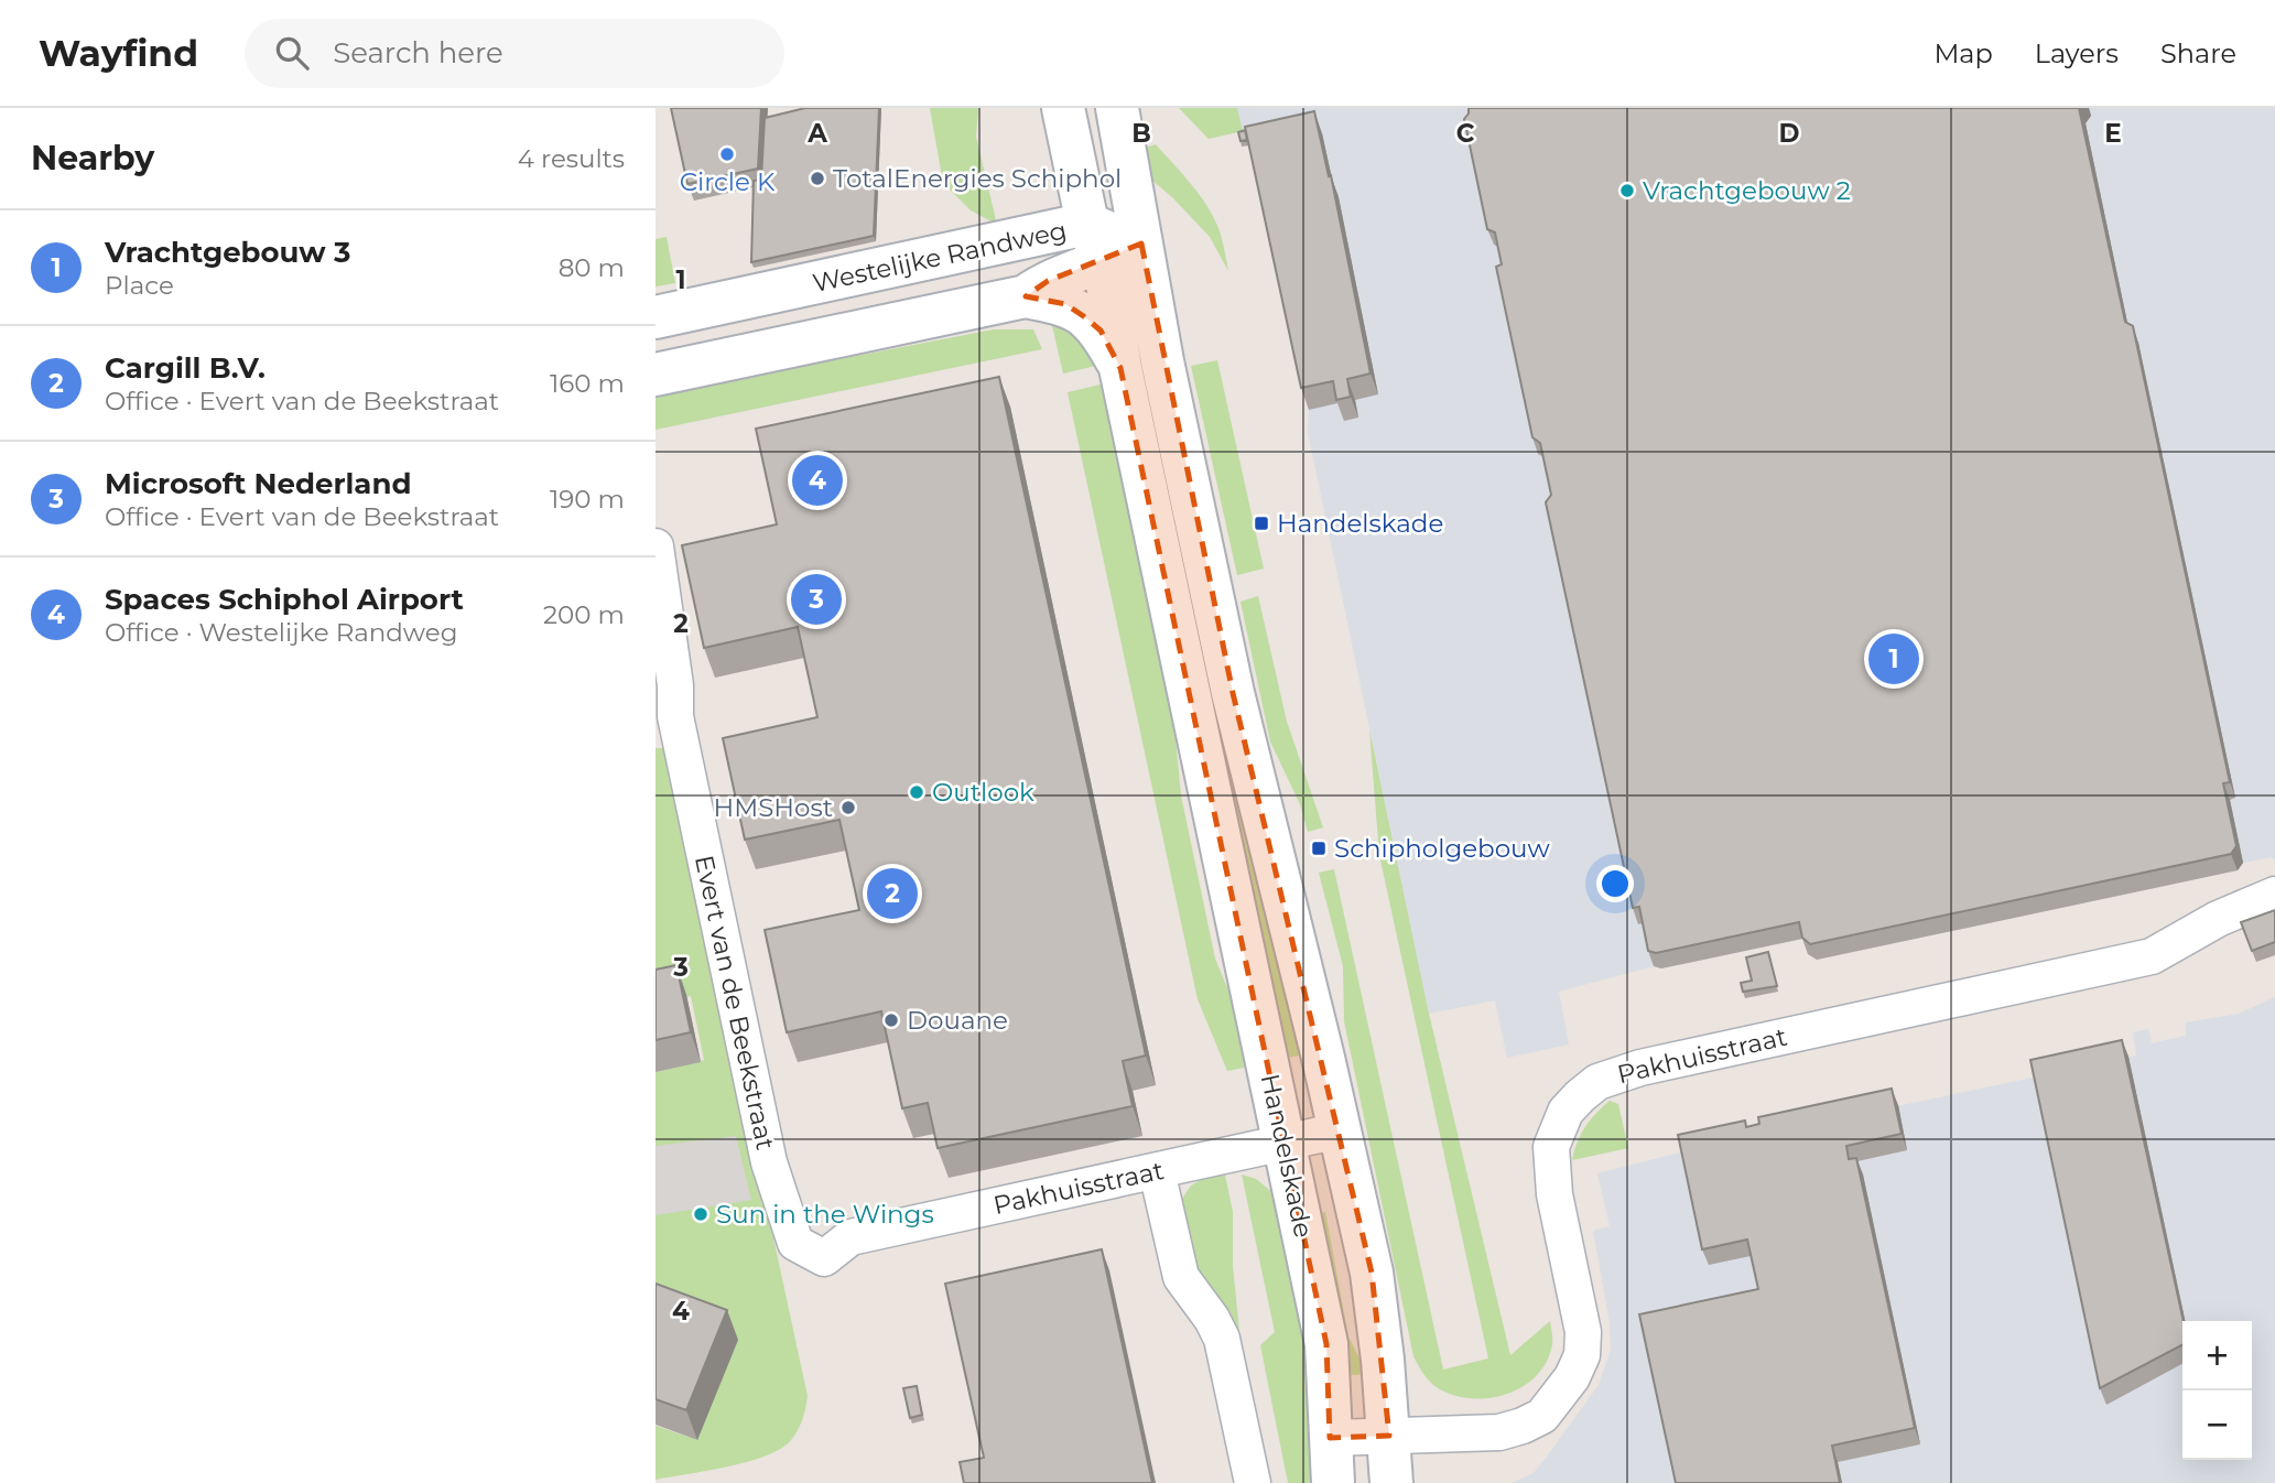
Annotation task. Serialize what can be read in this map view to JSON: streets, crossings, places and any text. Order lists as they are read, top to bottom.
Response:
{
  "streets": {
    "street": [
      "Westelijke Randweg",
      "Evert van de Beekstraat",
      "Pakhuisstraat",
      "Handelskade"
    ]
  },
  "crossings": [
    ["Westelijke Randweg", "Handelskade"],
    ["Evert van de Beekstraat", "Pakhuisstraat"],
    ["Pakhuisstraat", "Handelskade"]
  ],
  "places": {
    "other": [
      "Circle K",
      "TotalEnergies Schiphol",
      "Vrachtgebouw 2",
      "Outlook",
      "HMSHost",
      "Douane",
      "Sun in the Wings"
    ],
    "transit": ["Handelskade", "Schipholgebouw"]
  },
  "page": {
    "header": "Wayfind",
    "search": "Search here",
    "nav": ["Map", "Layers", "Share"],
    "heading": ["Nearby", "4 results"],
    "list": [
      {
        "mark": "1",
        "name": "Vrachtgebouw 3",
        "note": "Place",
        "value": "80 m"
      },
      {
        "mark": "2",
        "name": "Cargill B.V.",
        "note": "Office · Evert van de Beekstraat",
        "value": "160 m"
      },
      {
        "mark": "3",
        "name": "Microsoft Nederland",
        "note": "Office · Evert van de Beekstraat",
        "value": "190 m"
      },
      {
        "mark": "4",
        "name": "Spaces Schiphol Airport",
        "note": "Office · Westelijke Randweg",
        "value": "200 m"
      }
    ],
    "pins": [
      "4",
      "3",
      "1",
      "2"
    ],
    "map_buttons": ["+", "−"]
  },
  "grid": {
    "columns": [
      "A",
      "B",
      "C",
      "D",
      "E"
    ],
    "rows": [
      "1",
      "2",
      "3",
      "4"
    ]
  }
}
